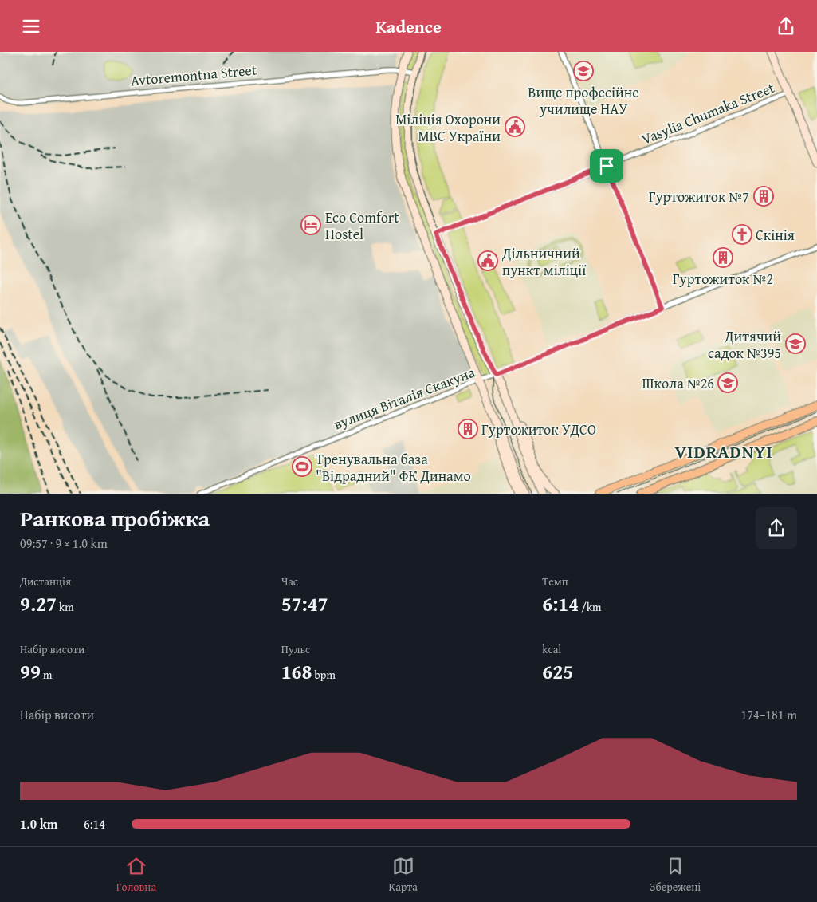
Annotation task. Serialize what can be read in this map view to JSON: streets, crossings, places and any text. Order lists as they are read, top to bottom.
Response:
{
  "streets": {
    "street": ["Avtoremontna Street", "Vasylia Chumaka Street", "вулиця Віталія Скакуна"]
  },
  "districts": ["VIDRADNYI"],
  "places": {
    "school or university": ["Вище професійне училище НАУ", "Дитячий садок №395", "Школа №26"],
    "public building": ["Міліція Охорони МВС України", "Дільничний пункт міліції"],
    "building": ["Гуртожиток №7", "Гуртожиток №2", "Гуртожиток УДСО"],
    "hotel": ["Eco Comfort Hostel"],
    "church": ["Скінія"],
    "sports": ["Тренувальна база \"Відрадний\" ФК Динамо"]
  },
  "page": {
    "header": "Kadence",
    "heading": ["Ранкова пробіжка", "09:57 · 9 × 1.0 km"],
    "stats": [
      ["Дистанція", "9.27 km"],
      ["Час", "57:47"],
      ["Темп", "6:14 /km"],
      ["Набір висоти", "99 m"],
      ["Пульс", "168 bpm"],
      ["kcal", "625"]
    ],
    "chart": ["Набір висоти", "174–181 m"],
    "list": [
      {
        "name": "1.0 km",
        "note": "6:14"
      }
    ],
    "tabs": ["Головна", "Карта", "Збережені"]
  }
}
